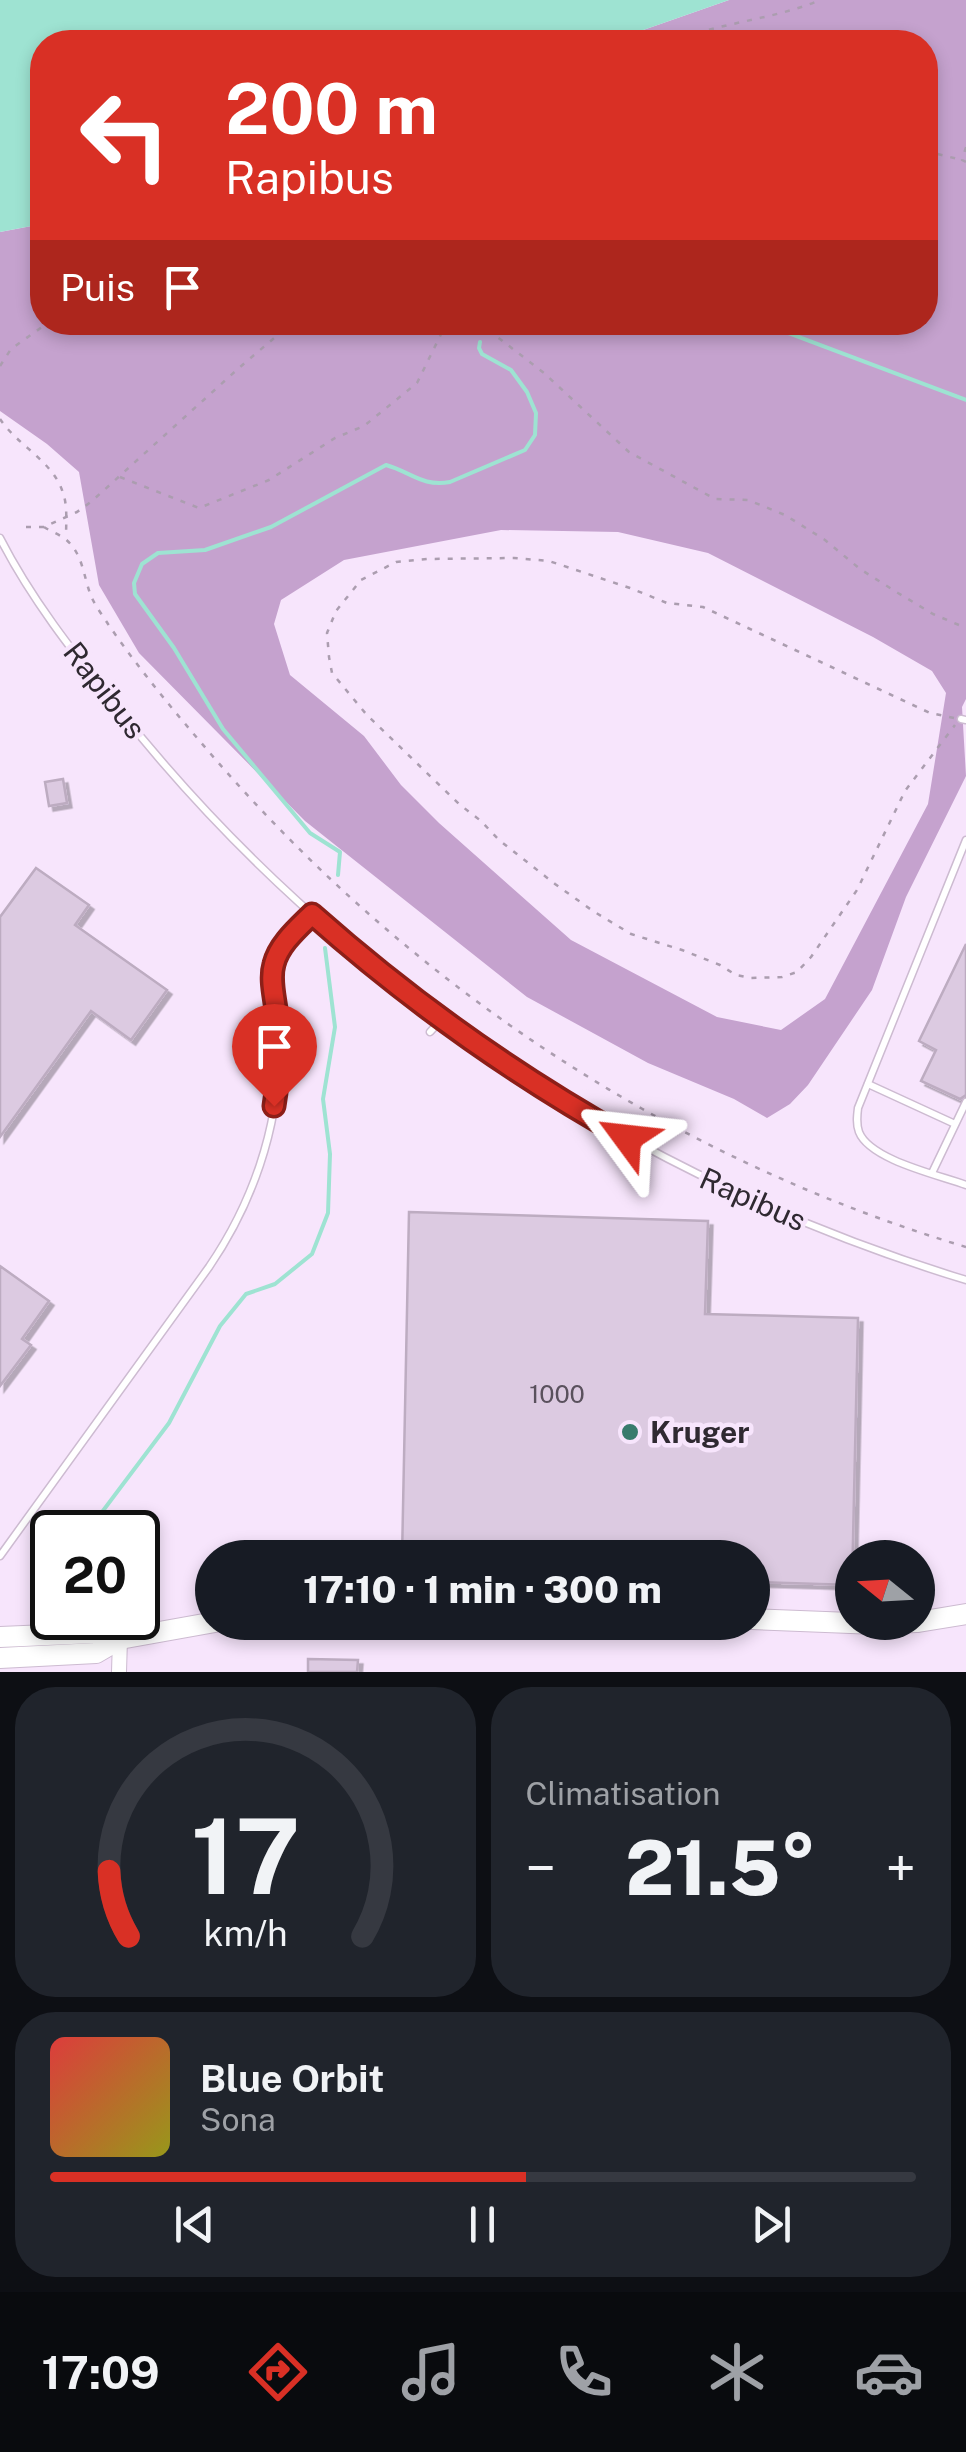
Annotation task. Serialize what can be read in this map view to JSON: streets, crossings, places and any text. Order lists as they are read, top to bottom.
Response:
{
  "streets": {
    "lane": ["Rapibus"]
  },
  "places": ["Kruger"],
  "house_numbers": ["1000"],
  "north": "left",
  "page": {
    "turn": ["200 m", "Rapibus"],
    "then": "Puis",
    "limit": "20",
    "trip": "17:10 · 1 min · 300 m",
    "tile": "Climatisation",
    "heat": ["−", "21.5°", "+"],
    "song": ["Blue Orbit", "Sona"],
    "tabs": "17:09",
    "gauge": ["17", "km/h"]
  }
}
